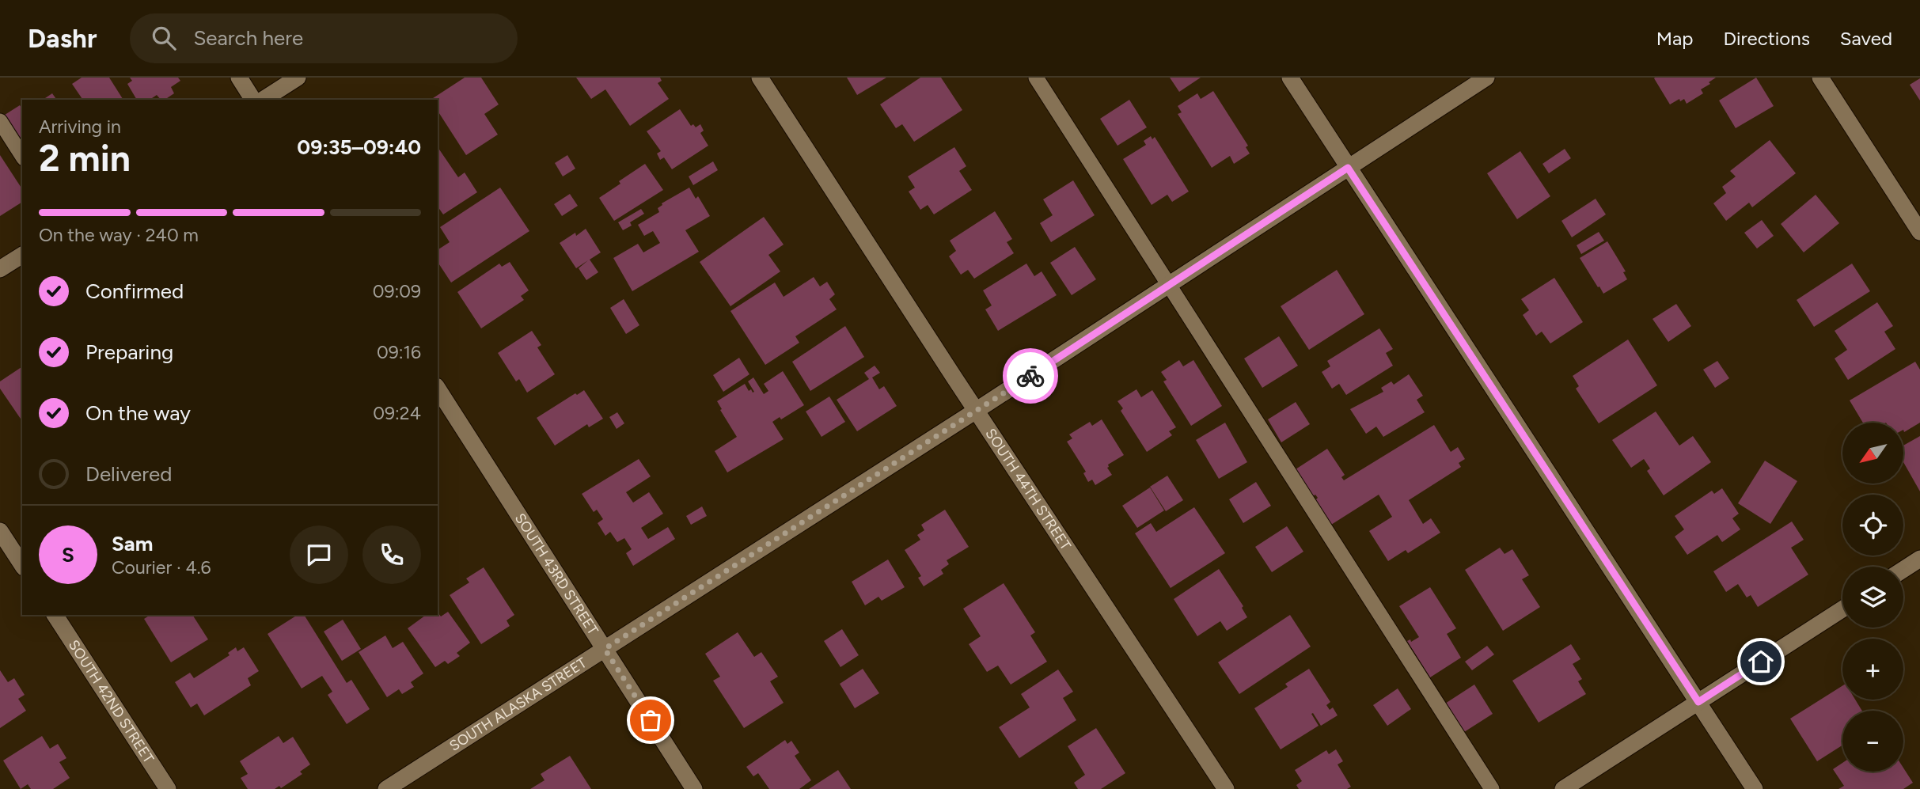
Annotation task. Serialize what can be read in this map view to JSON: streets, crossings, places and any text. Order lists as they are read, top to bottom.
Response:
{
  "streets": {
    "street": [
      "SOUTH 44TH STREET",
      "SOUTH 43RD STREET",
      "SOUTH 42ND STREET",
      "SOUTH ALASKA STREET"
    ]
  },
  "crossings": [
    ["SOUTH 44TH STREET", "SOUTH ALASKA STREET"],
    ["SOUTH 43RD STREET", "SOUTH ALASKA STREET"]
  ],
  "north": "bottom left",
  "page": {
    "header": "Dashr",
    "search": "Search here",
    "nav": ["Map", "Directions", "Saved"],
    "heading": ["2 min", "Arriving in", "09:35–09:40"],
    "panel": ["Sam", "Courier · 4.6"],
    "bar": "On the way · 240 m",
    "list": [
      ["Confirmed", "09:09"],
      ["Preparing", "09:16"],
      ["On the way", "09:24"],
      "Delivered"
    ],
    "map_buttons": ["+", "−"],
    "round": "S"
  }
}
